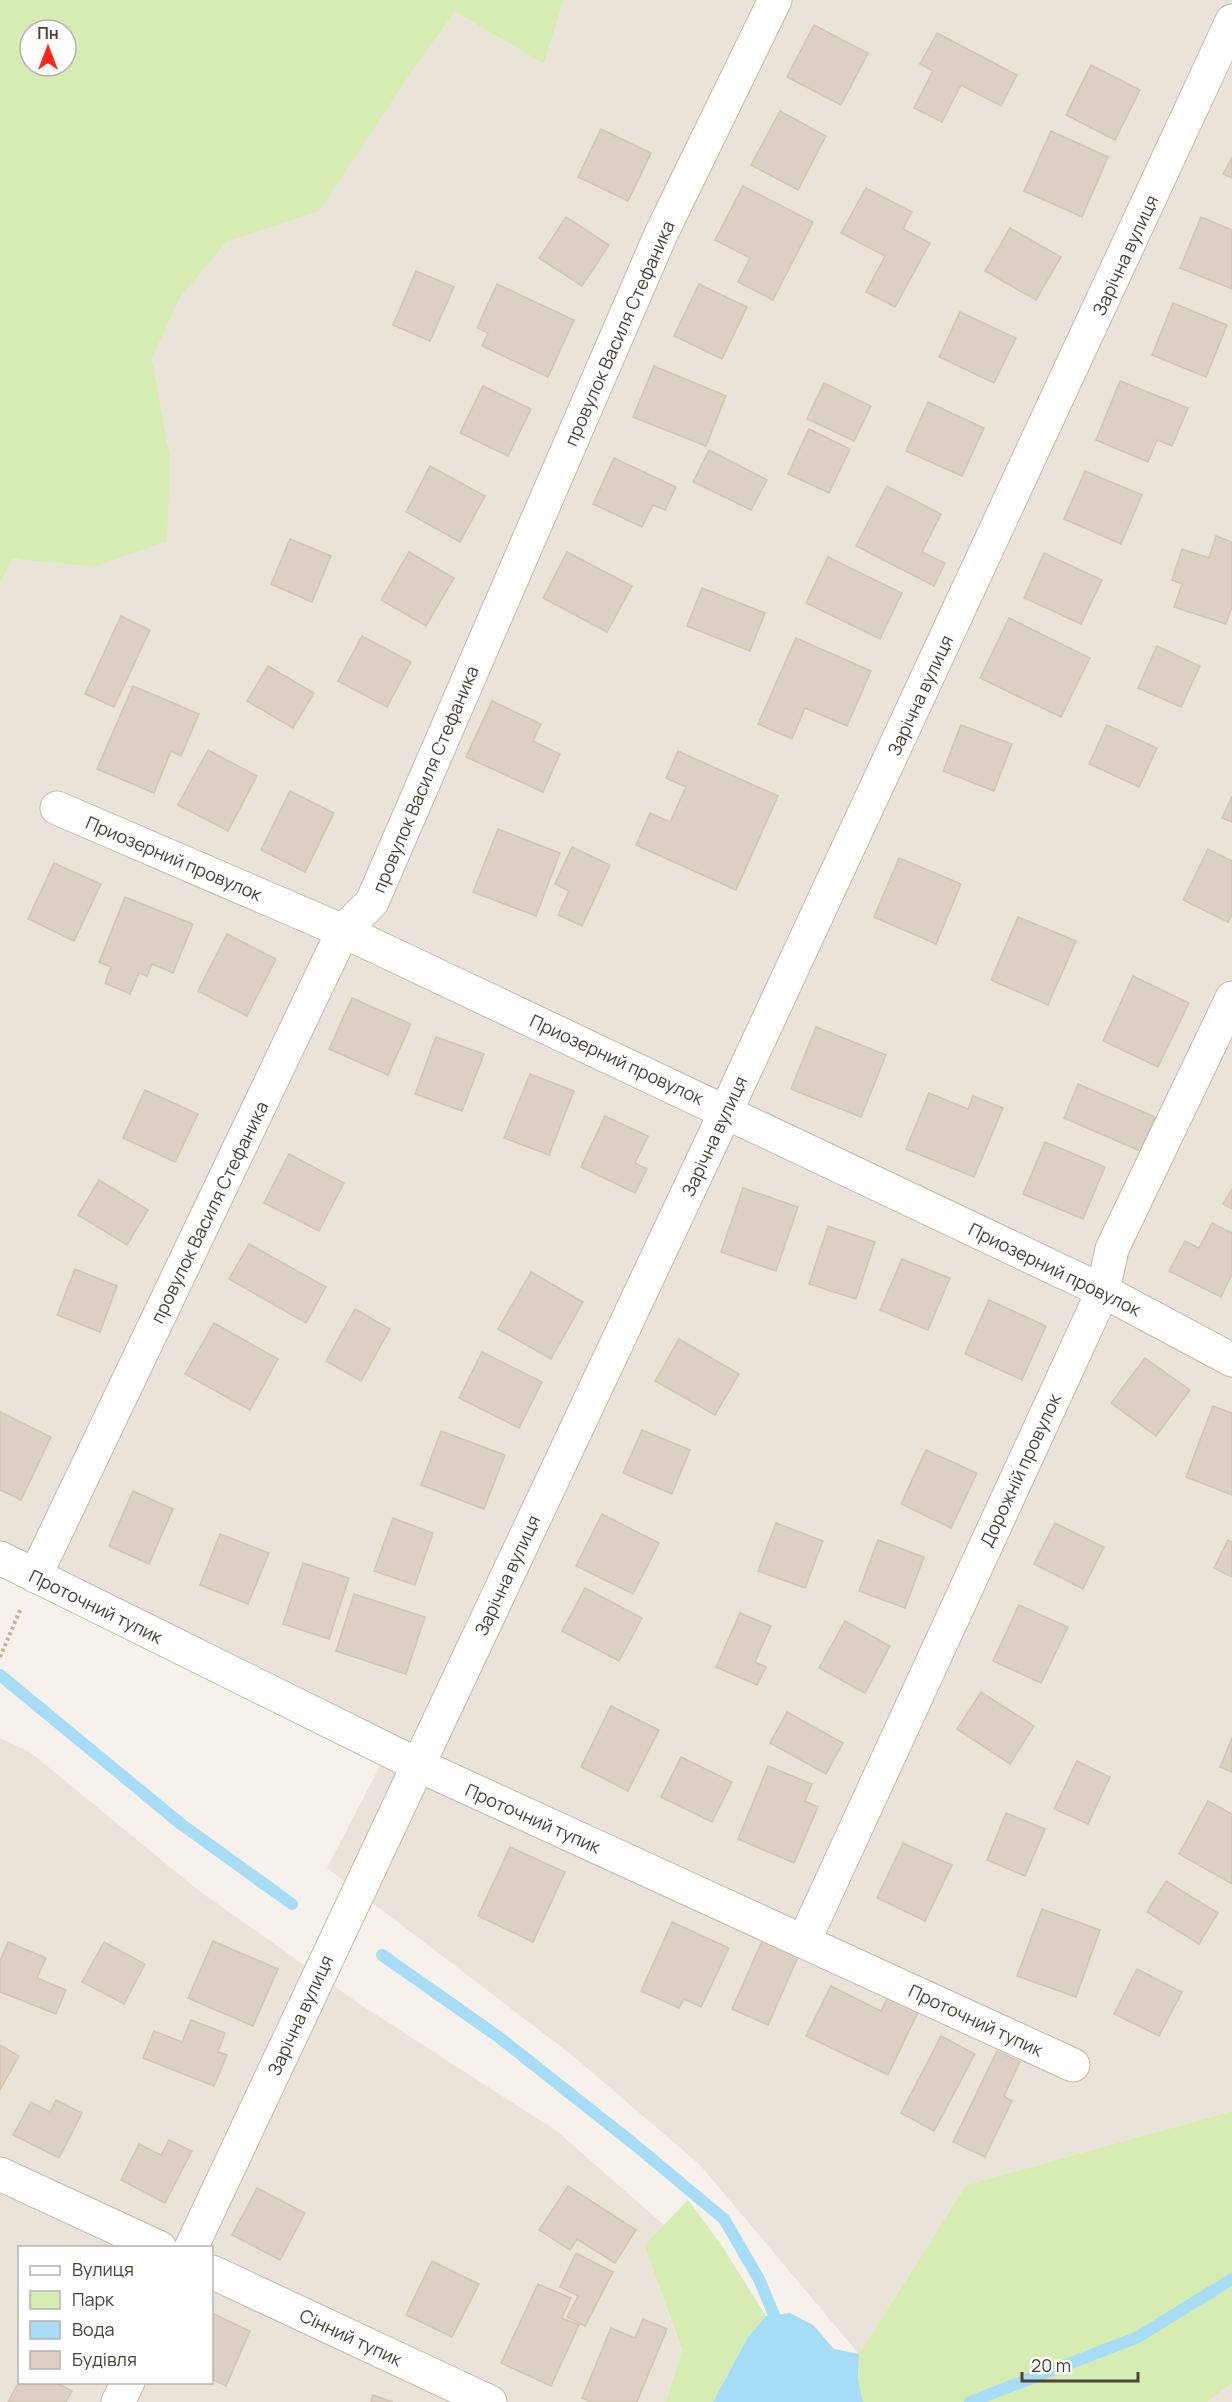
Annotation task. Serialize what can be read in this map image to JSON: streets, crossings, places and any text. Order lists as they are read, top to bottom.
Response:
{
  "streets": {
    "street": [
      "Зарічна вулиця",
      "провулок Василя Стефаника",
      "Приозерний провулок",
      "Дорожній провулок",
      "Проточний тупик",
      "Сінний тупик"
    ]
  },
  "crossings": [
    ["Зарічна вулиця", "Приозерний провулок"],
    ["Зарічна вулиця", "Проточний тупик"],
    ["провулок Василя Стефаника", "Приозерний провулок"],
    ["провулок Василя Стефаника", "Проточний тупик"],
    ["Приозерний провулок", "Дорожній провулок"],
    ["Дорожній провулок", "Проточний тупик"]
  ],
  "legend": [
    "Вулиця",
    "Парк",
    "Вода",
    "Будівля"
  ],
  "scale_bar": "20 m",
  "north": "top"
}
